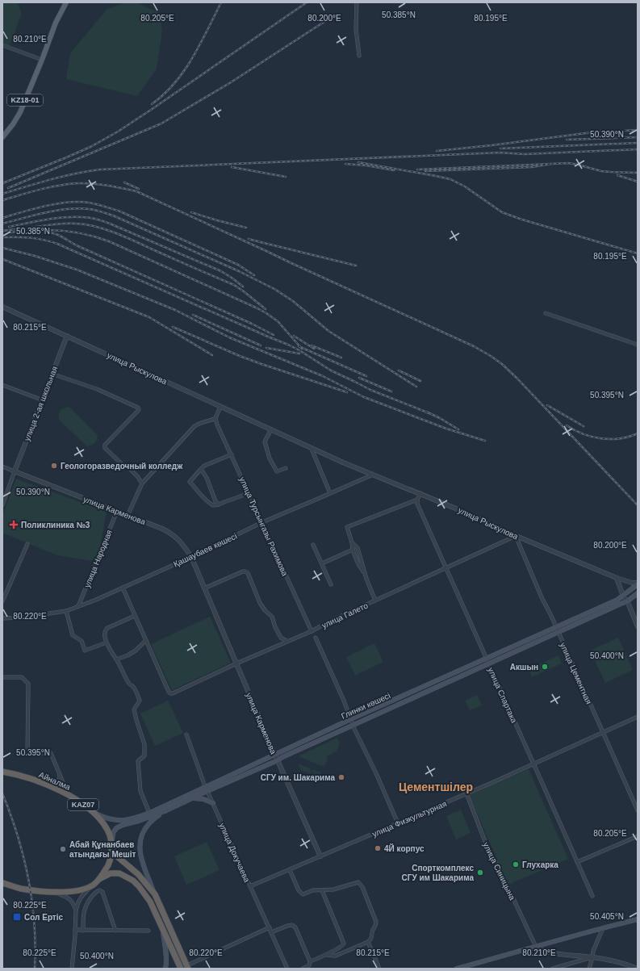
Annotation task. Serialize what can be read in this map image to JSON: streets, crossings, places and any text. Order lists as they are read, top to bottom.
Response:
{
  "streets": {
    "highway": ["Айналма", "KAZ07"],
    "main road": ["KZ18-01", "Глинки көшесі"],
    "street": [
      "улица Рыскулова",
      "улица 2-ая школьная",
      "улица Карменова",
      "улица Турсынгазы Рахимова",
      "Қашаубаев көшесі",
      "улица Народная",
      "улица Галето",
      "улица Цементная",
      "улица Спартака",
      "улица Физкультурная",
      "улица Докучаева",
      "улица Синицына"
    ]
  },
  "crossings": [
    ["улица Рыскулова", "улица 2-ая школьная"],
    ["улица Рыскулова", "Қашаубаев көшесі"],
    ["улица Рыскулова", "улица Галето"],
    ["улица Рыскулова", "улица Цементная"],
    ["улица Рыскулова", "Глинки көшесі"],
    ["улица 2-ая школьная", "улица Карменова"],
    ["улица Карменова", "Қашаубаев көшесі"],
    ["улица Карменова", "улица Народная"],
    ["улица Карменова", "улица Галето"],
    ["улица Карменова", "Глинки көшесі"],
    ["улица Карменова", "улица Физкультурная"],
    ["улица Турсынгазы Рахимова", "Қашаубаев көшесі"],
    ["улица Турсынгазы Рахимова", "улица Галето"],
    ["Қашаубаев көшесі", "улица Народная"],
    ["улица Галето", "улица Цементная"],
    ["улица Галето", "улица Спартака"],
    ["улица Цементная", "Глинки көшесі"],
    ["улица Цементная", "улица Физкультурная"],
    ["улица Спартака", "Глинки көшесі"],
    ["улица Спартака", "улица Физкультурная"],
    ["Глинки көшесі", "Айналма"],
    ["Глинки көшесі", "KAZ07"],
    ["Глинки көшесі", "улица Докучаева"],
    ["Айналма", "KAZ07"],
    ["улица Физкультурная", "улица Докучаева"],
    ["улица Физкультурная", "улица Синицына"]
  ],
  "districts": ["Цементшілер"],
  "places": {
    "other": [
      "Геологоразведочный колледж",
      "Акшын",
      "СГУ им. Шакарима",
      "4Й корпус",
      "Абай Құнанбаев атындағы Мешіт",
      "Глухарка",
      "Спорткомплекс СГУ им Шакарима"
    ],
    "health": ["Поликлиника №3"],
    "transit": ["Сол Ертіс"]
  },
  "coordinates": [
    "50.385°N",
    "80.205°E",
    "80.200°E",
    "80.195°E",
    "80.210°E",
    "50.390°N",
    "80.215°E",
    "50.395°N",
    "80.220°E",
    "50.400°N",
    "80.225°E",
    "50.405°N"
  ]
}
